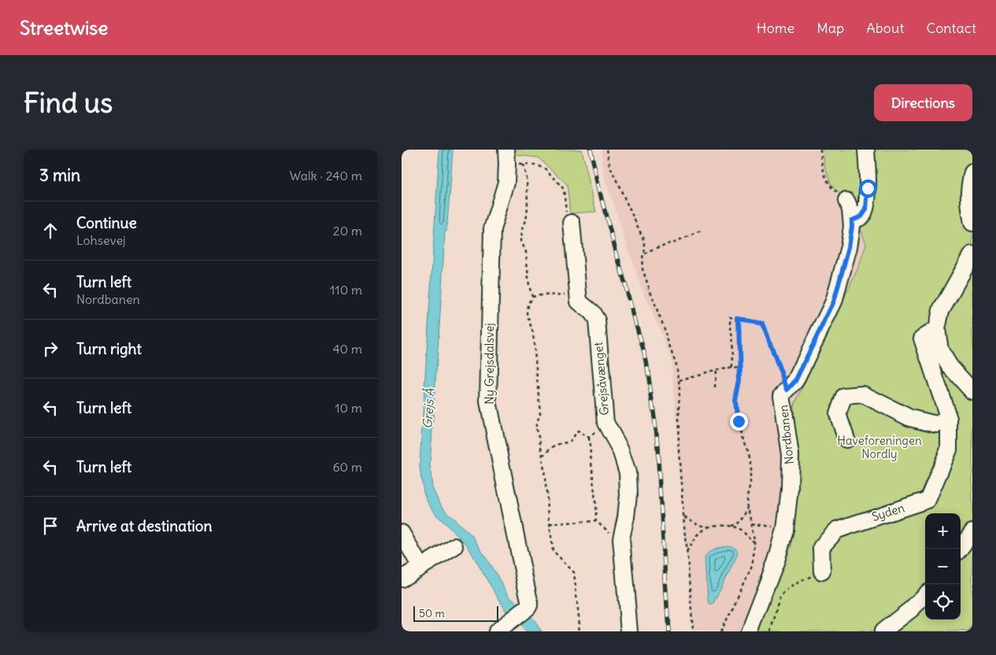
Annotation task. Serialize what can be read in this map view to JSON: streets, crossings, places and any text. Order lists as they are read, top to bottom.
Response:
{
  "streets": {
    "street": [
      "Ny Grejsdalsvej",
      "Grejsåvænget",
      "Nordbanen",
      "Syden"
    ]
  },
  "water": ["Grejs Å"],
  "parks": ["Haveforeningen Nordly"],
  "scale_bar": "50 m",
  "page": {
    "header": "Streetwise",
    "nav": [
      "Home",
      "Map",
      "About",
      "Contact"
    ],
    "buttons": "Directions",
    "title": "Find us",
    "heading": ["3 min", "Walk · 240 m"],
    "list": [
      ["Continue", "Lohsevej", "20 m"],
      ["Turn left", "Nordbanen", "110 m"],
      ["Turn right", "40 m"],
      ["Turn left", "10 m"],
      ["Turn left", "60 m"],
      "Arrive at destination"
    ],
    "map_buttons": ["+", "−"],
    "scale": "50 m"
  }
}
